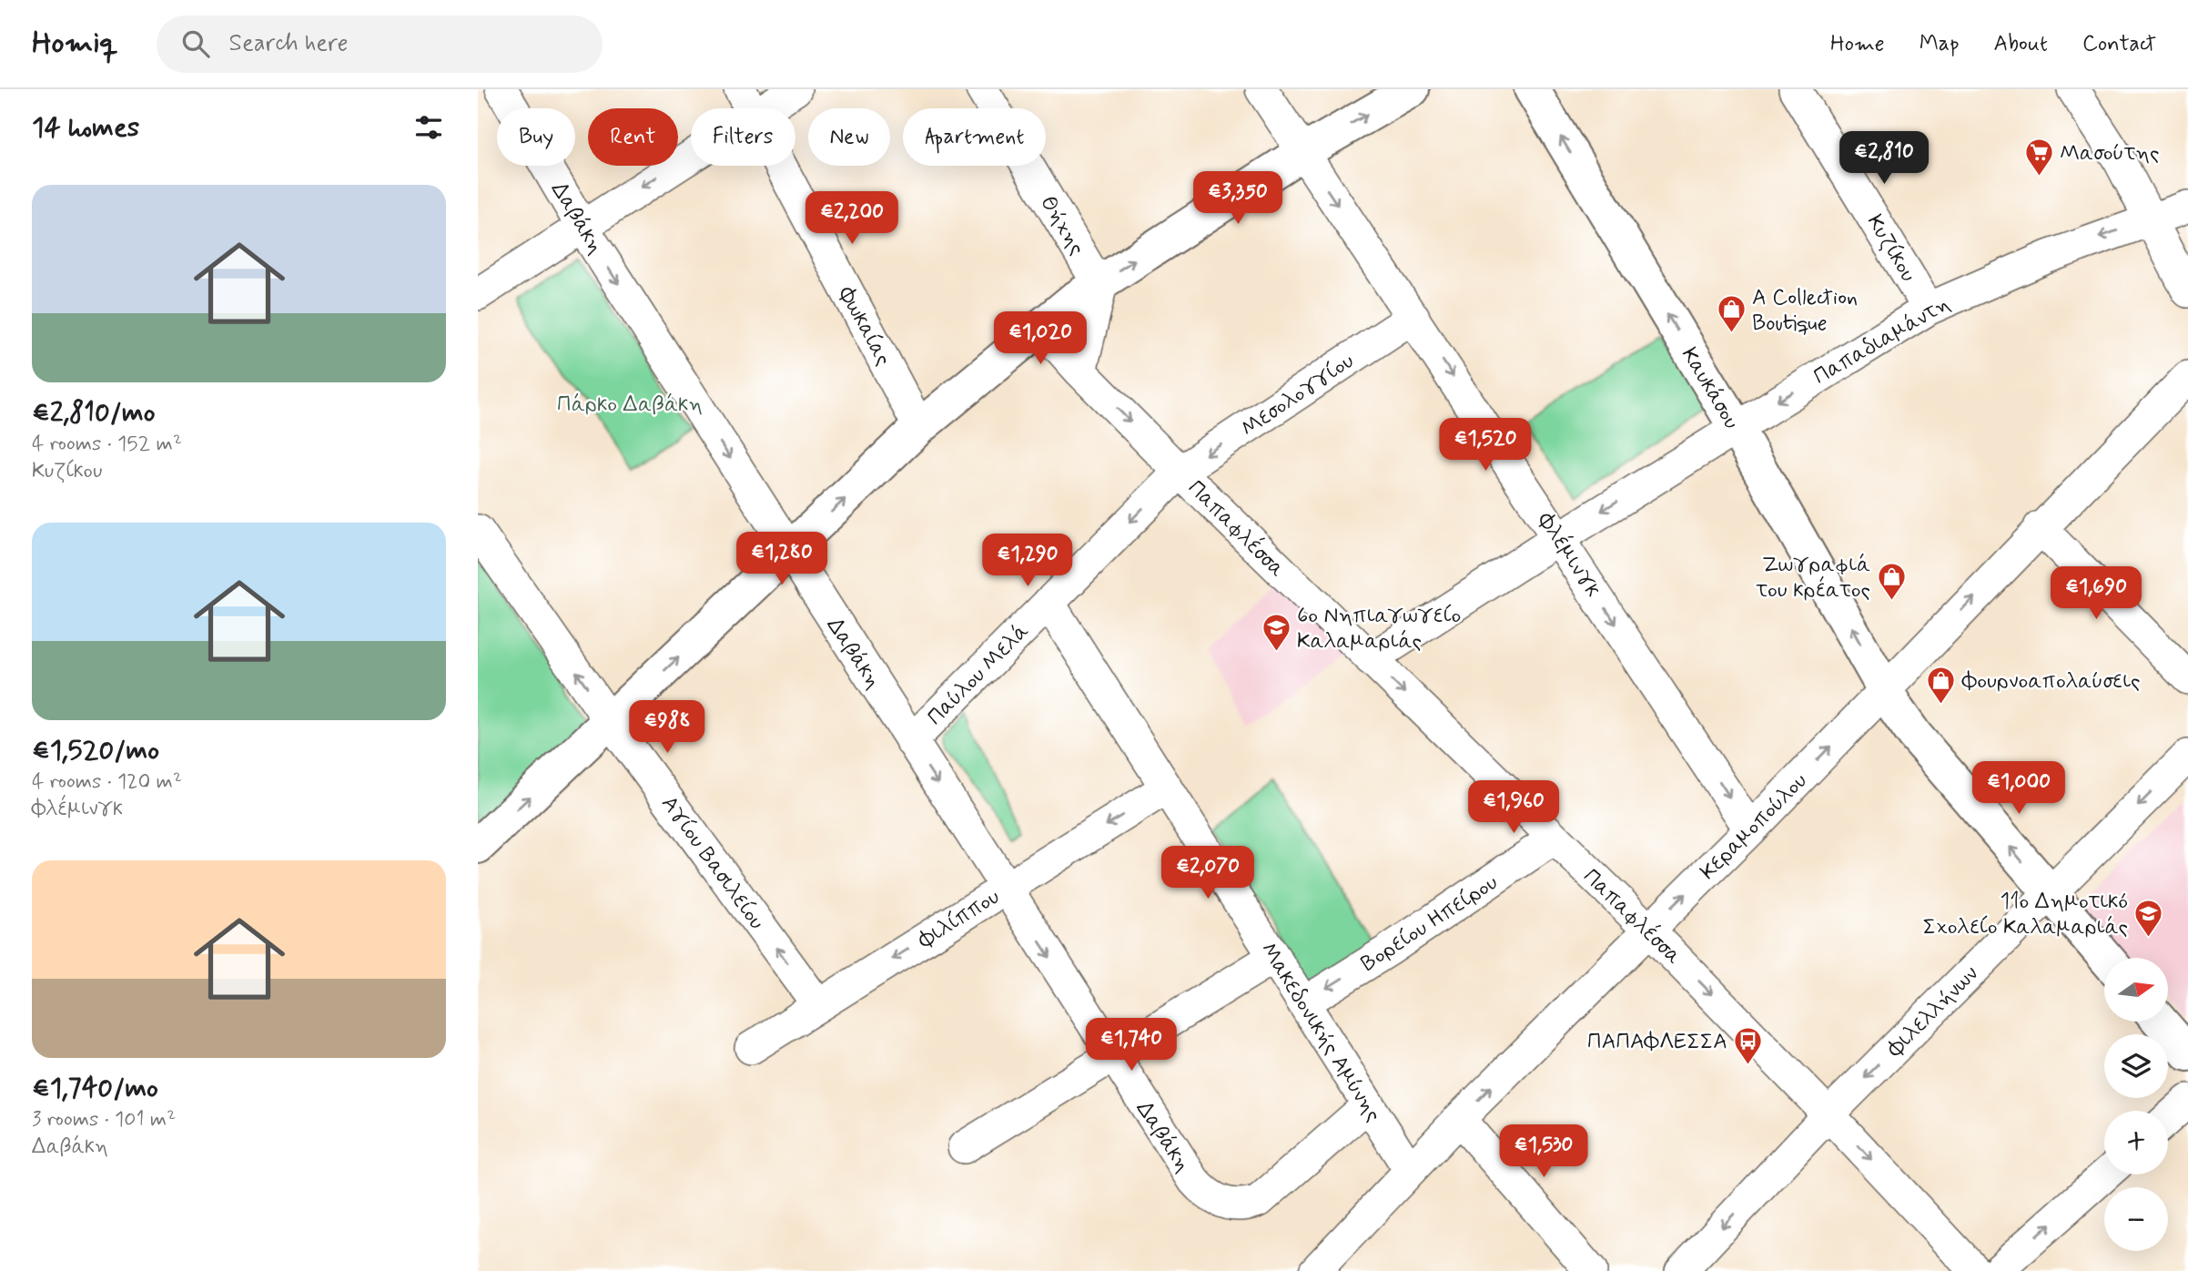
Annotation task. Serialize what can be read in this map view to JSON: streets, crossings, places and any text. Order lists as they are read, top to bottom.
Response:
{
  "streets": {
    "main road": ["Καυκάσου"],
    "street": [
      "Δαβάκη",
      "Θήχης",
      "Κυζίκου",
      "Φωκαίας",
      "Παπαδιαμάντη",
      "Μεσολογγίου",
      "Παπαφλέσσα",
      "Φλέμινγκ",
      "Παύλου Μελά",
      "Κεραμοπούλου",
      "Αγίου Βασιλείου",
      "Φιλίππου",
      "Βορείου Ηπείρου",
      "Φιλελλήνων",
      "Μακεδονικής Αμύνης"
    ]
  },
  "crossings": [
    ["Δαβάκη", "Παύλου Μελά"],
    ["Δαβάκη", "Φιλίππου"],
    ["Δαβάκη", "Μακεδονικής Αμύνης"],
    ["Κυζίκου", "Παπαδιαμάντη"],
    ["Παπαδιαμάντη", "Καυκάσου"],
    ["Παπαδιαμάντη", "Παπαφλέσσα"],
    ["Παπαδιαμάντη", "Φλέμινγκ"],
    ["Καυκάσου", "Κεραμοπούλου"],
    ["Καυκάσου", "Φιλελλήνων"],
    ["Μεσολογγίου", "Παπαφλέσσα"],
    ["Μεσολογγίου", "Φλέμινγκ"],
    ["Μεσολογγίου", "Παύλου Μελά"],
    ["Παπαφλέσσα", "Παύλου Μελά"],
    ["Παπαφλέσσα", "Κεραμοπούλου"],
    ["Παπαφλέσσα", "Βορείου Ηπείρου"],
    ["Παπαφλέσσα", "Φιλελλήνων"],
    ["Φλέμινγκ", "Κεραμοπούλου"],
    ["Παύλου Μελά", "Μακεδονικής Αμύνης"],
    ["Κεραμοπούλου", "Μακεδονικής Αμύνης"],
    ["Αγίου Βασιλείου", "Φιλίππου"],
    ["Φιλίππου", "Μακεδονικής Αμύνης"],
    ["Βορείου Ηπείρου", "Μακεδονικής Αμύνης"]
  ],
  "one_way": [
    "Δαβάκη",
    "Παπαδιαμάντη",
    "Καυκάσου",
    "Μεσολογγίου",
    "Παπαφλέσσα",
    "Φλέμινγκ",
    "Παύλου Μελά",
    "Κεραμοπούλου",
    "Αγίου Βασιλείου",
    "Βορείου Ηπείρου",
    "Φιλελλήνων"
  ],
  "parks": ["Πάρκο Δαβάκη"],
  "places": {
    "supermarket": ["Μασούτης"],
    "shop": ["A Collection Boutique", "Ζωγραφιά του κρέατος", "Φουρνοαπολαύσεις"],
    "school or university": ["6ο Νηπιαγωγείο Καλαμαριάς", "11ο Δημοτικό Σχολείο Καλαμαριάς"],
    "bus stop": ["ΠΑΠΑΦΛΕΣΣΑ"]
  },
  "north": "right",
  "page": {
    "header": "Homiq",
    "search": "Search here",
    "nav": [
      "Home",
      "Map",
      "About",
      "Contact"
    ],
    "heading": "14 homes",
    "chip": [
      "Buy",
      "Rent",
      "Filters",
      "New",
      "Apartment"
    ],
    "price": [
      "€2,810",
      "€3,350",
      "€2,200",
      "€1,020",
      "€1,520",
      "€1,280",
      "€1,290",
      "€1,690",
      "€988",
      "€1,000",
      "€1,960",
      "€2,070",
      "€1,740",
      "€1,530"
    ],
    "list": [
      {
        "name": "€2,810/mo",
        "note": "4 rooms · 152 m² · Κυζίκου"
      },
      {
        "name": "€1,520/mo",
        "note": "4 rooms · 120 m² · Φλέμινγκ"
      },
      {
        "name": "€1,740/mo",
        "note": "3 rooms · 101 m² · Δαβάκη"
      }
    ],
    "map_buttons": ["+", "−"]
  }
}
